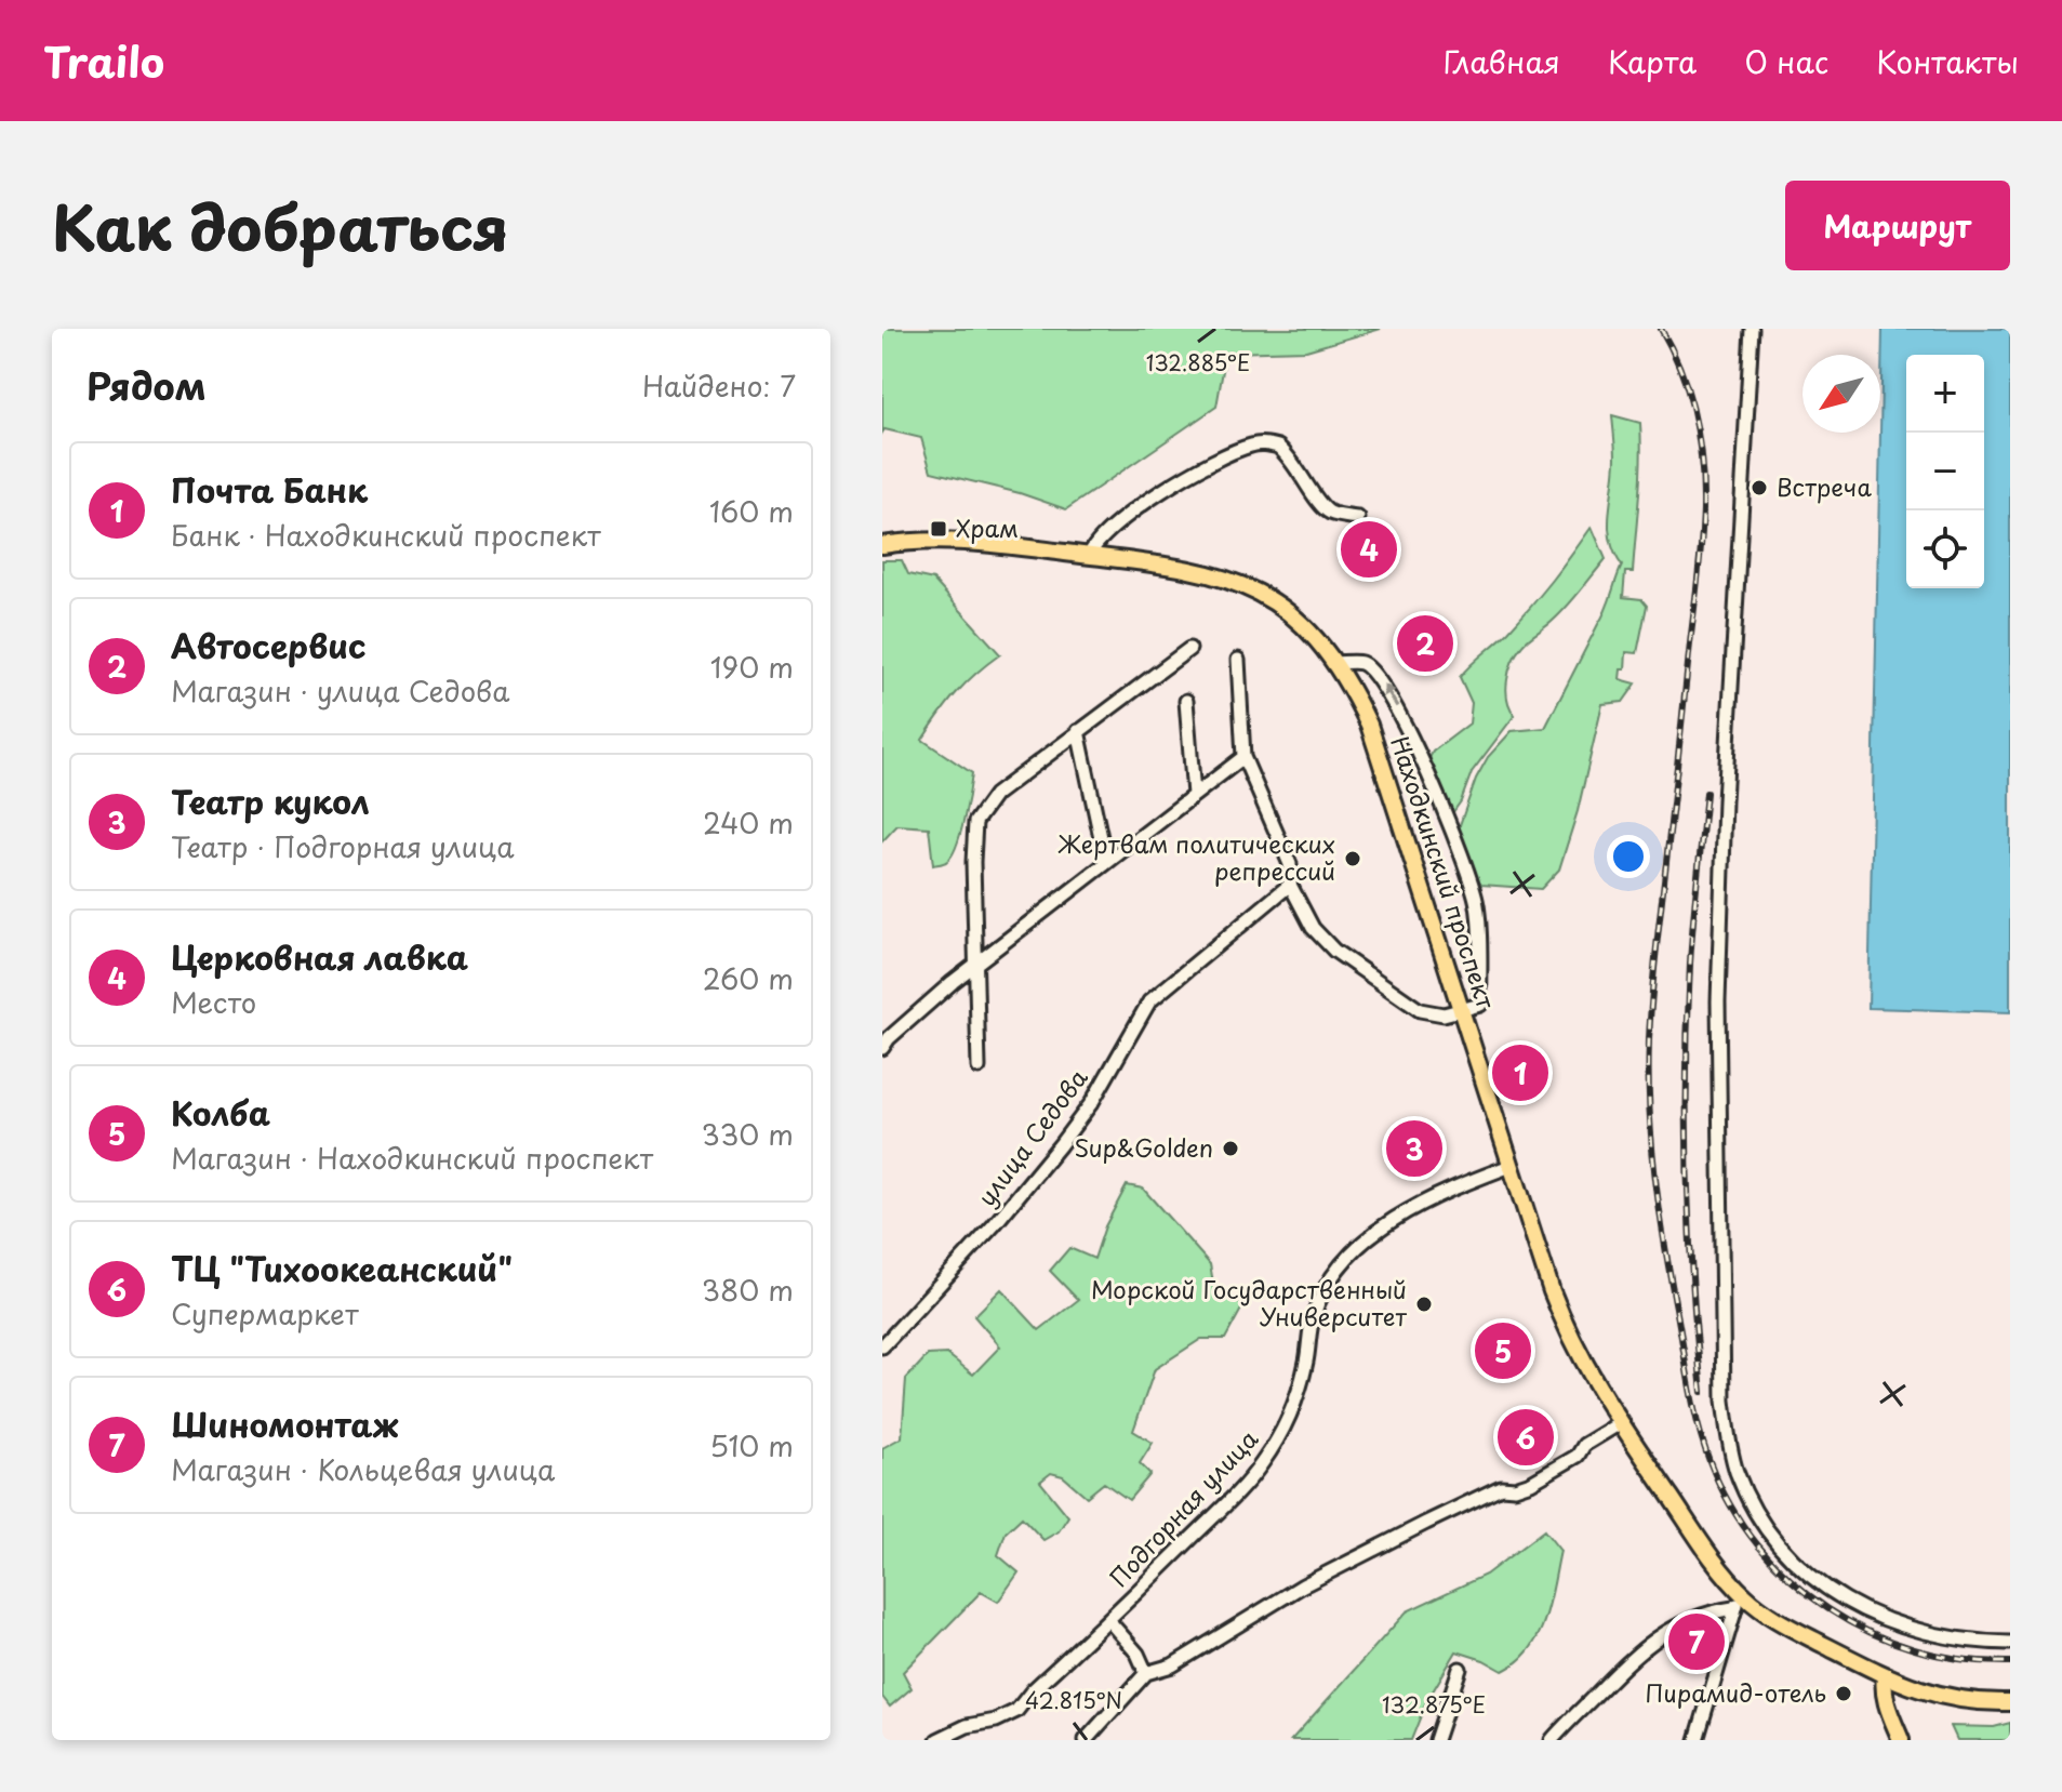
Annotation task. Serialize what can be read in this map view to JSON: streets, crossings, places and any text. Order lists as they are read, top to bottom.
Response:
{
  "streets": {
    "main road": ["Находкинский проспект"],
    "street": ["улица Седова", "Подгорная улица"]
  },
  "crossings": [
    ["Находкинский проспект", "Подгорная улица"]
  ],
  "places": {
    "other": [
      "Встреча",
      "Жертвам политических репрессий",
      "Sup&Golden",
      "Морской Государственный Университет",
      "Пирамид-отель"
    ],
    "transit": ["Храм"]
  },
  "north": "bottom left",
  "page": {
    "header": "Trailo",
    "nav": [
      "Главная",
      "Карта",
      "О нас",
      "Контакты"
    ],
    "title": "Как добраться",
    "buttons": "Маршрут",
    "heading": ["Рядом", "Найдено: 7"],
    "map_buttons": ["+", "−"],
    "list": [
      {
        "mark": "1",
        "name": "Почта Банк",
        "note": "Банк · Находкинский проспект",
        "value": "160 m"
      },
      {
        "mark": "2",
        "name": "Автосервис",
        "note": "Магазин · улица Седова",
        "value": "190 m"
      },
      {
        "mark": "3",
        "name": "Театр кукол",
        "note": "Театр · Подгорная улица",
        "value": "240 m"
      },
      {
        "mark": "4",
        "name": "Церковная лавка",
        "note": "Место",
        "value": "260 m"
      },
      {
        "mark": "5",
        "name": "Колба",
        "note": "Магазин · Находкинский проспект",
        "value": "330 m"
      },
      {
        "mark": "6",
        "name": "ТЦ \"Тихоокеанский\"",
        "note": "Супермаркет",
        "value": "380 m"
      },
      {
        "mark": "7",
        "name": "Шиномонтаж",
        "note": "Магазин · Кольцевая улица",
        "value": "510 m"
      }
    ],
    "pins": [
      "4",
      "2",
      "1",
      "3",
      "5",
      "6",
      "7"
    ]
  },
  "coordinates": ["132.885°E", "42.815°N", "132.875°E"]
}
